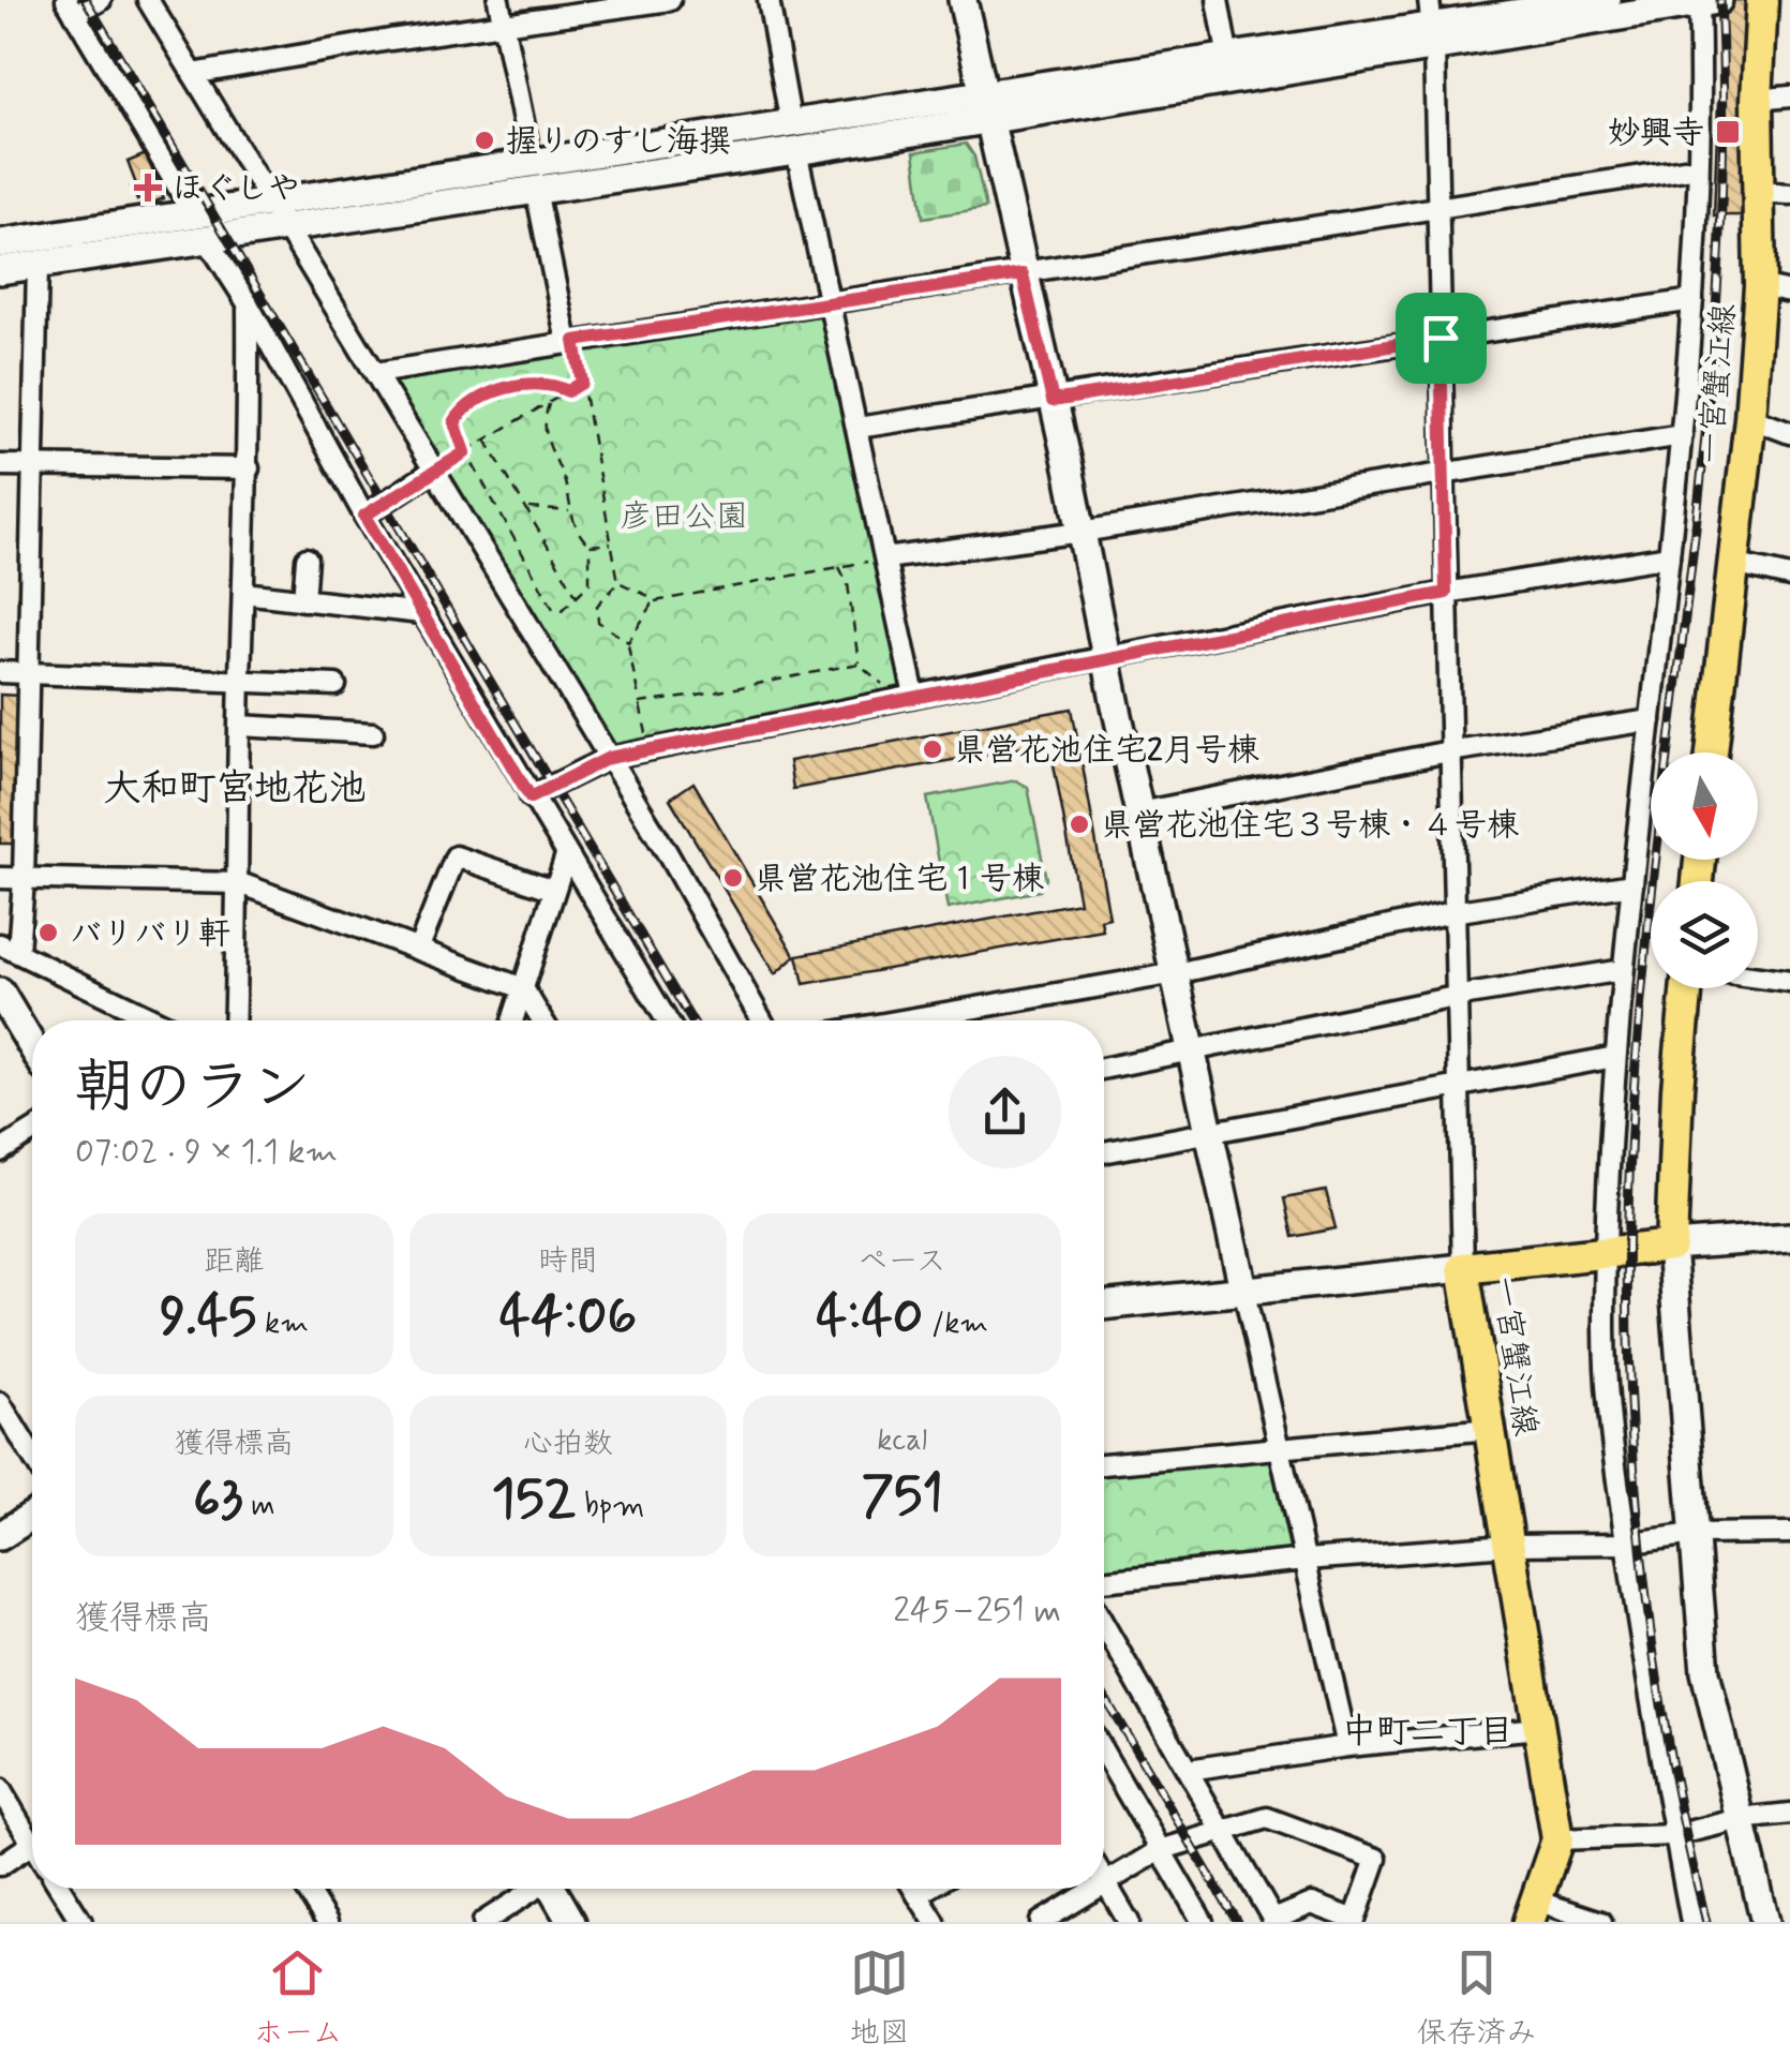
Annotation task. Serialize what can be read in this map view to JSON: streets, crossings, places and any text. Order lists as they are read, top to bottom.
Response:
{
  "streets": {
    "main road": ["一宮蟹江線"]
  },
  "districts": ["大和町宮地花池", "中町二丁目"],
  "parks": ["彦田公園"],
  "places": {
    "transit": ["妙興寺"],
    "other": [
      "握りのすし海撰",
      "県営花池住宅2月号棟",
      "県営花池住宅３号棟・４号棟",
      "県営花池住宅１号棟",
      "バリバリ軒"
    ],
    "health": ["ほぐしや"]
  },
  "north": "bottom",
  "page": {
    "heading": ["朝のラン", "07:02 · 9 × 1.1 km"],
    "stats": [
      ["距離", "9.45 km"],
      ["時間", "44:06"],
      ["ペース", "4:40 /km"],
      ["獲得標高", "63 m"],
      ["心拍数", "152 bpm"],
      ["kcal", "751"]
    ],
    "chart": ["獲得標高", "245–251 m"],
    "tabs": ["ホーム", "地図", "保存済み"]
  }
}
